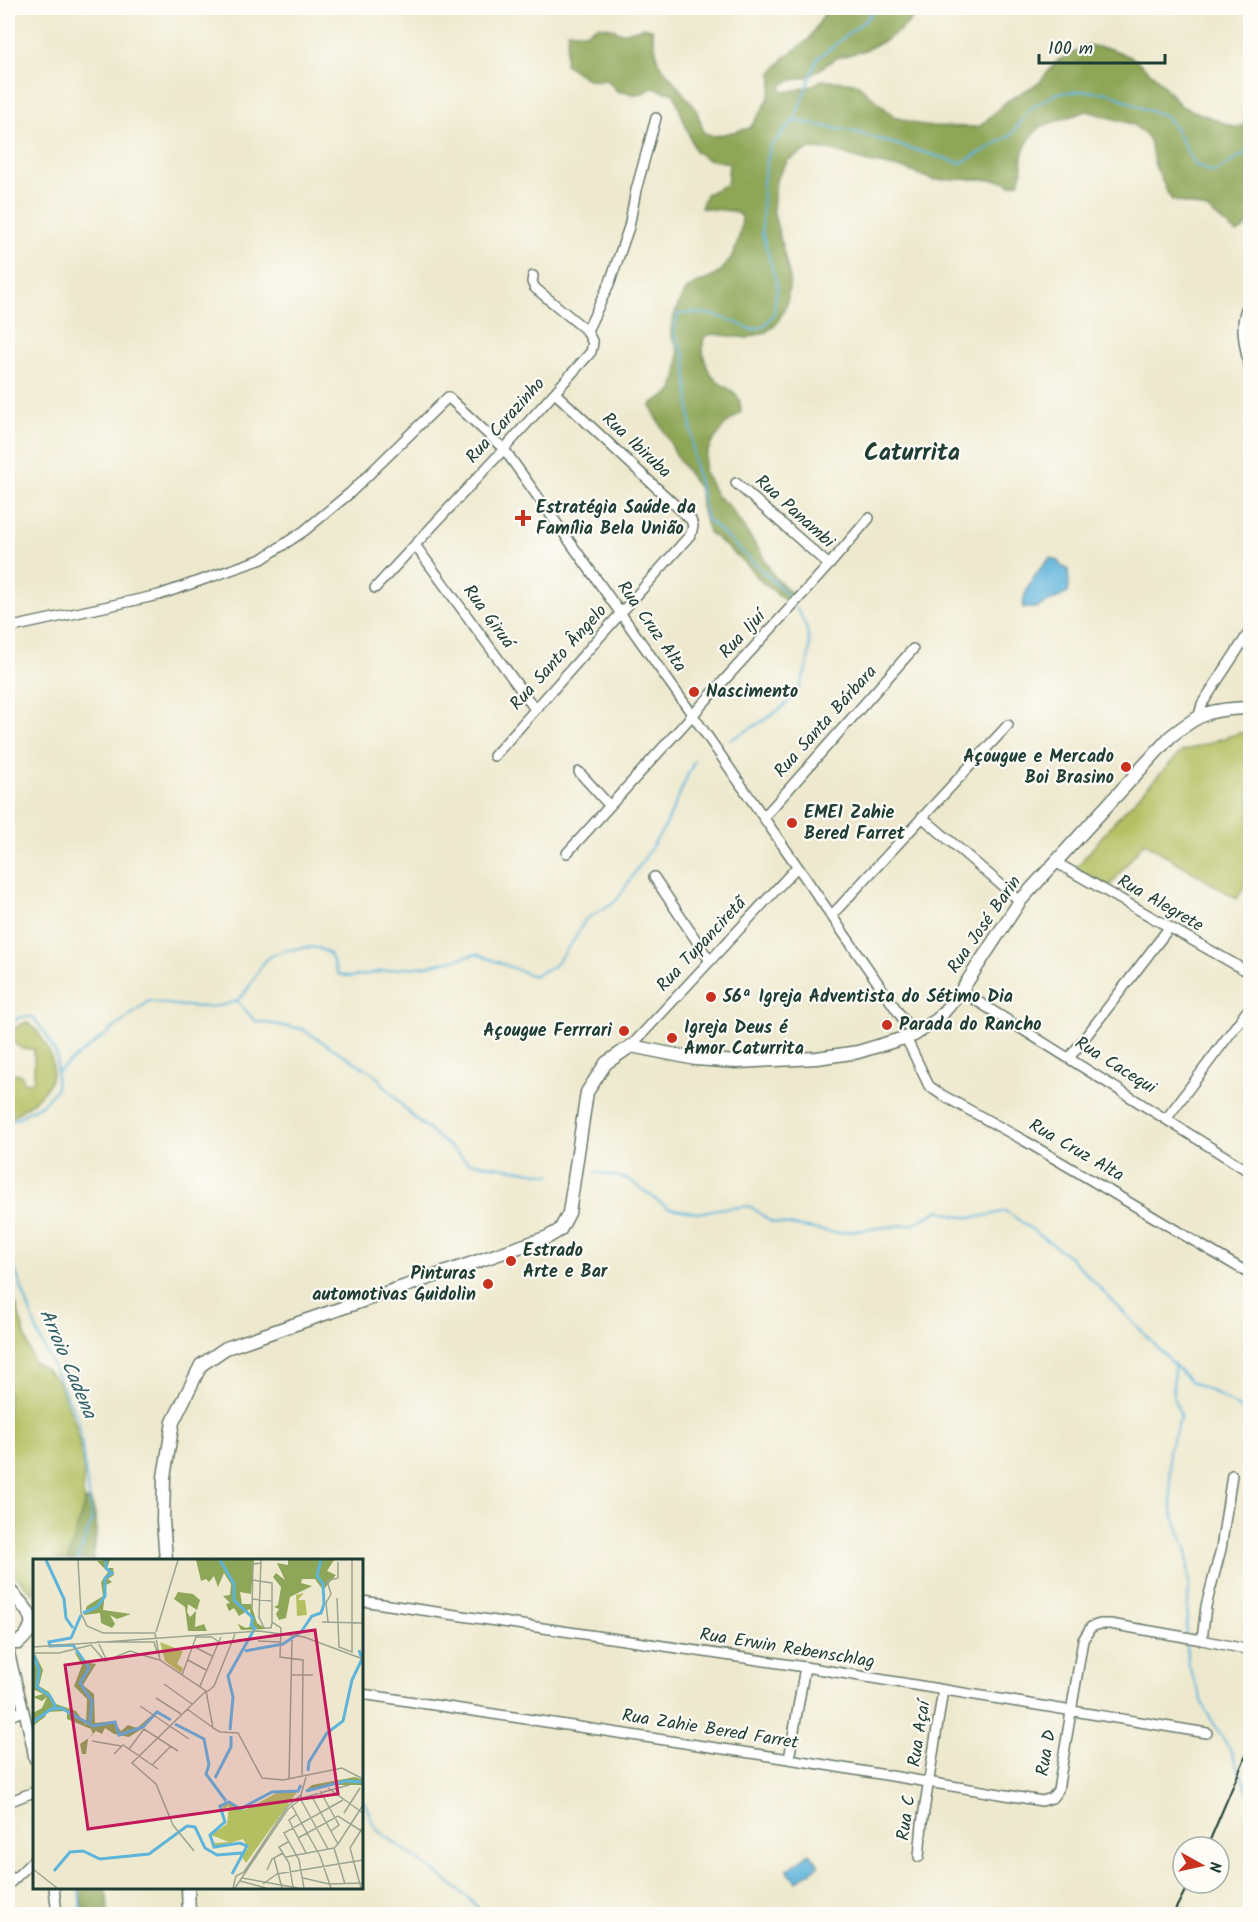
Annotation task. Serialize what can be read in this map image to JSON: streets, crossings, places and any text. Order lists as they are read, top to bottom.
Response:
{
  "streets": {
    "main road": ["Rua José Barin"],
    "street": [
      "Rua Carazinho",
      "Rua Ibiruba",
      "Rua Panambi",
      "Rua Giruá",
      "Rua Cruz Alta",
      "Rua Ijuí",
      "Rua Santo Ângelo",
      "Rua Santa Bárbara",
      "Rua Alegrete",
      "Rua Tupanciretã",
      "Rua Cacequi",
      "Rua Erwin Rebenschlag",
      "Rua Zahie Bered Farret",
      "Rua Açaí",
      "Rua D",
      "Rua C"
    ]
  },
  "crossings": [
    ["Rua Carazinho", "Rua Ibiruba"],
    ["Rua Carazinho", "Rua Giruá"],
    ["Rua Carazinho", "Rua Cruz Alta"],
    ["Rua Ibiruba", "Rua Santo Ângelo"],
    ["Rua Panambi", "Rua Ijuí"],
    ["Rua Giruá", "Rua Santo Ângelo"],
    ["Rua Cruz Alta", "Rua Ijuí"],
    ["Rua Cruz Alta", "Rua Santo Ângelo"],
    ["Rua Cruz Alta", "Rua Santa Bárbara"],
    ["Rua Cruz Alta", "Rua José Barin"],
    ["Rua Cruz Alta", "Rua Tupanciretã"],
    ["Rua Alegrete", "Rua José Barin"],
    ["Rua José Barin", "Rua Tupanciretã"],
    ["Rua José Barin", "Rua Cacequi"],
    ["Rua Erwin Rebenschlag", "Rua Açaí"],
    ["Rua Erwin Rebenschlag", "Rua D"],
    ["Rua Zahie Bered Farret", "Rua Açaí"],
    ["Rua Zahie Bered Farret", "Rua D"],
    ["Rua Zahie Bered Farret", "Rua C"],
    ["Rua Açaí", "Rua C"]
  ],
  "districts": ["Caturrita"],
  "water": ["Arroio Cadena"],
  "places": {
    "health": ["Estratégia Saúde da Família Bela União"],
    "other": [
      "Nascimento",
      "Açougue e Mercado Boi Brasino",
      "EMEI Zahie Bered Farret",
      "56ª Igreja Adventista do Sétimo Dia",
      "Parada do Rancho",
      "Açougue Ferrrari",
      "Igreja Deus é Amor Caturrita",
      "Estrado Arte e Bar",
      "Pinturas automotivas Guidolin"
    ]
  },
  "scale_bar": "100 m",
  "north": "right"
}
